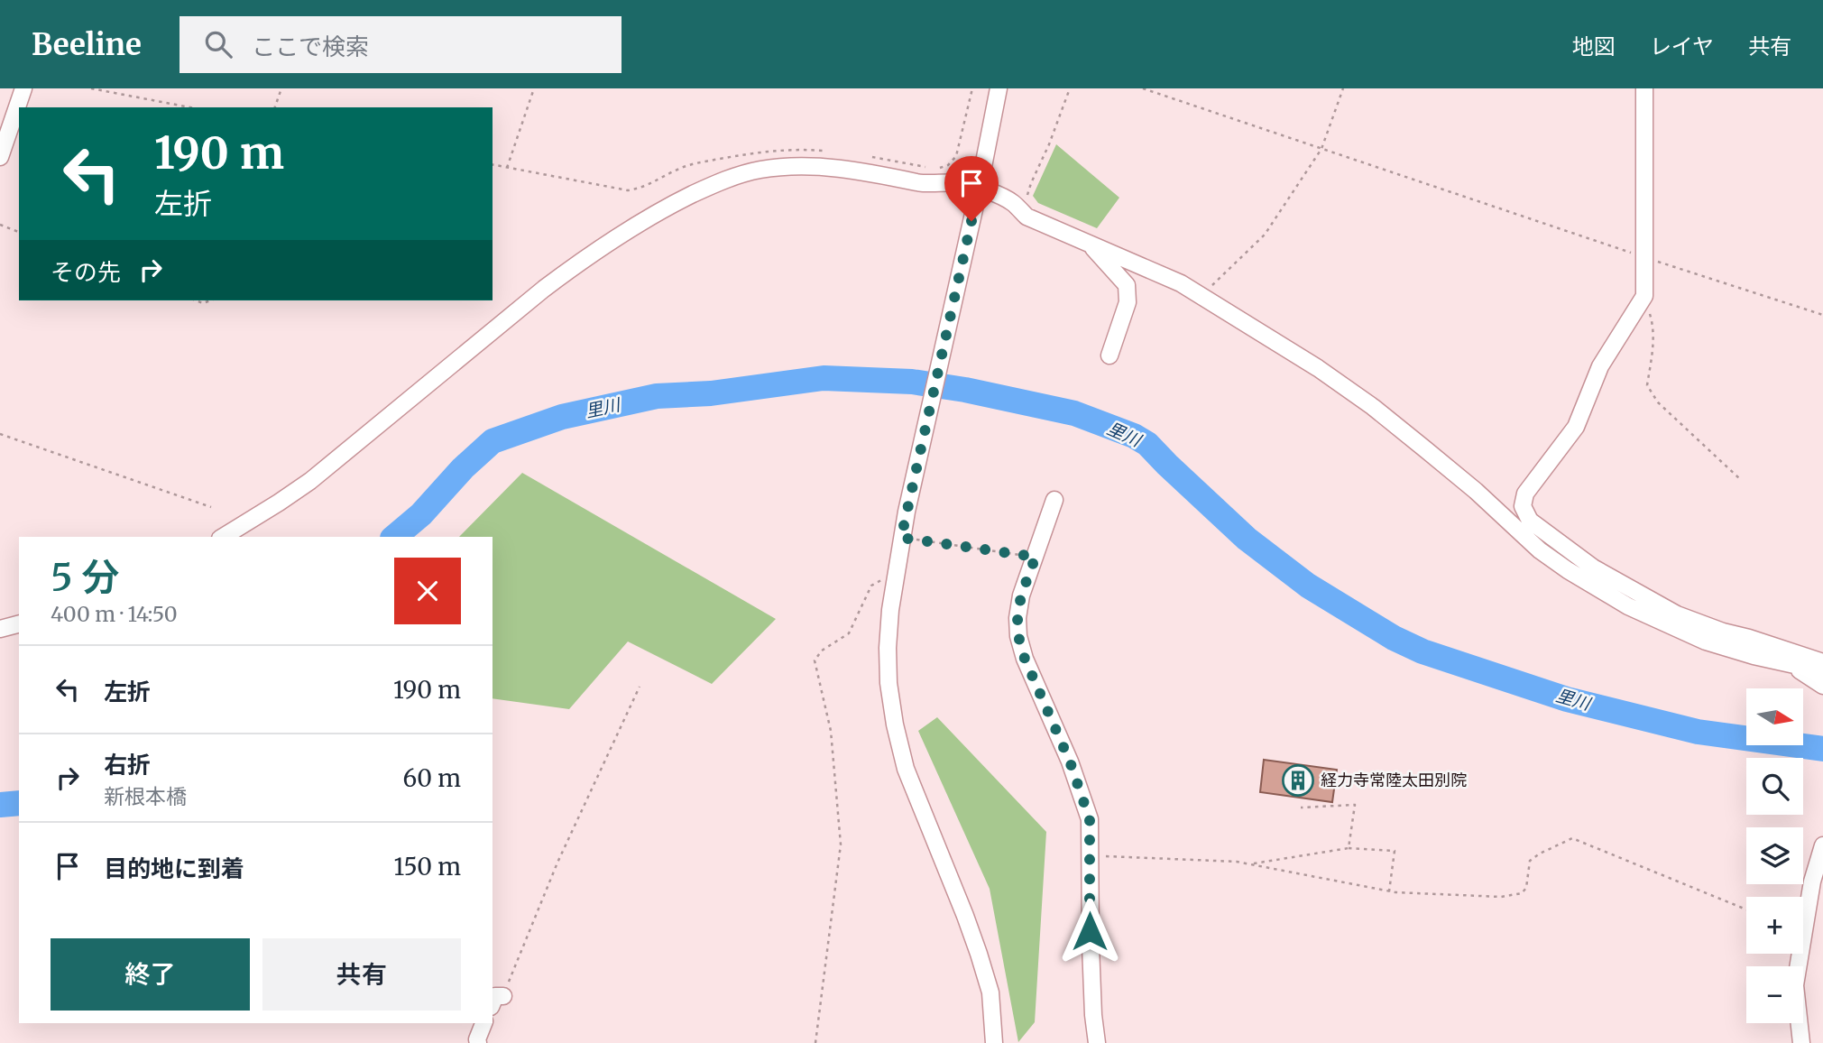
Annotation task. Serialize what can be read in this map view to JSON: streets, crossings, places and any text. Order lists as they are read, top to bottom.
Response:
{
  "water": ["里川"],
  "places": {
    "building": ["経力寺常陸太田別院"]
  },
  "north": "right",
  "page": {
    "header": "Beeline",
    "search": "ここで検索",
    "nav": ["地図", "レイヤ", "共有"],
    "turn": ["190 m", "左折"],
    "then": "その先",
    "heading": ["5 分", "400 m · 14:50"],
    "list": [
      {
        "name": "左折",
        "value": "190 m"
      },
      {
        "name": "右折",
        "note": "新根本橋",
        "value": "60 m"
      },
      {
        "name": "目的地に到着",
        "value": "150 m"
      }
    ],
    "map_buttons": ["+", "−"],
    "buttons": ["終了", "共有"]
  }
}
